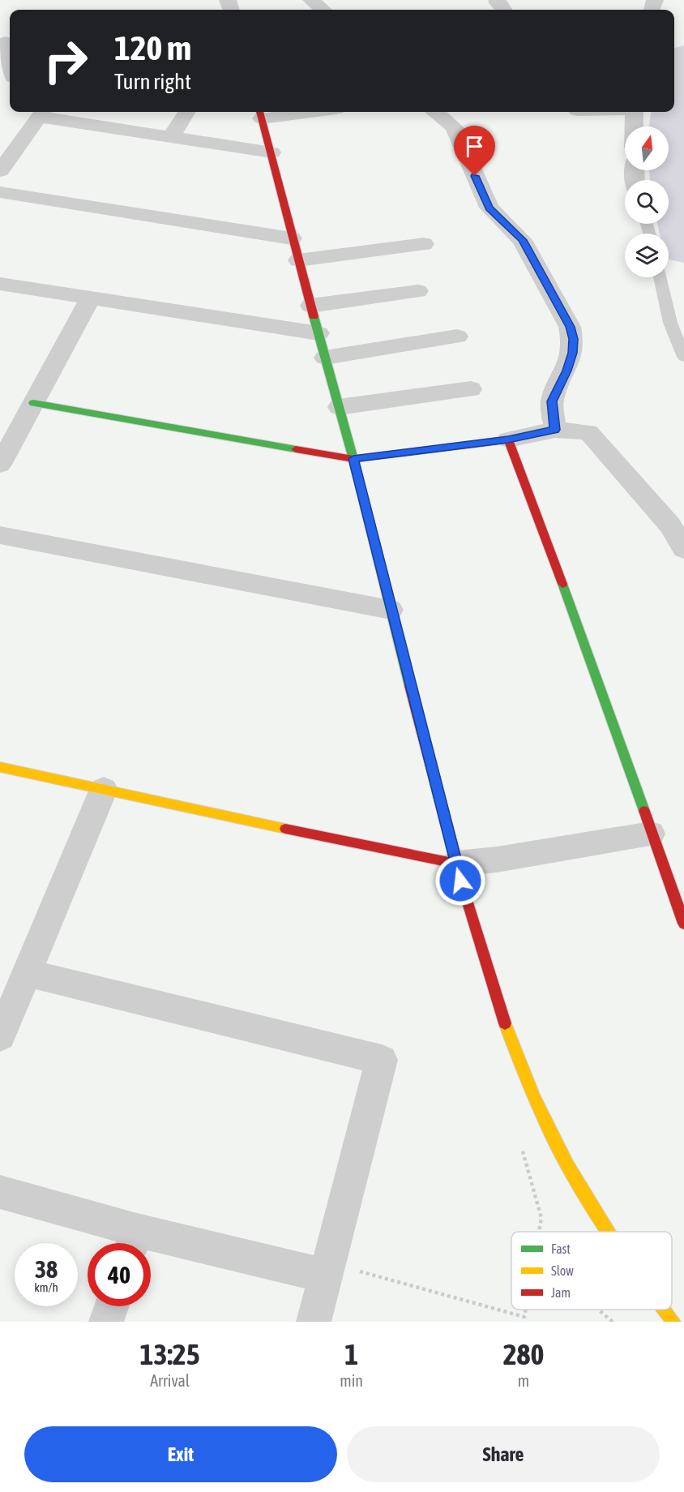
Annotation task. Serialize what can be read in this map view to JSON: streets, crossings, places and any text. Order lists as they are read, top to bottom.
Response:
{
  "legend": ["Fast", "Slow", "Jam"],
  "north": "top",
  "page": {
    "turn": ["120 m", "Turn right"],
    "speed": "38 km/h",
    "limit": "40",
    "eta": [
      "13:25",
      "Arrival",
      "1",
      "min",
      "280",
      "m"
    ],
    "buttons": ["Exit", "Share"]
  }
}
